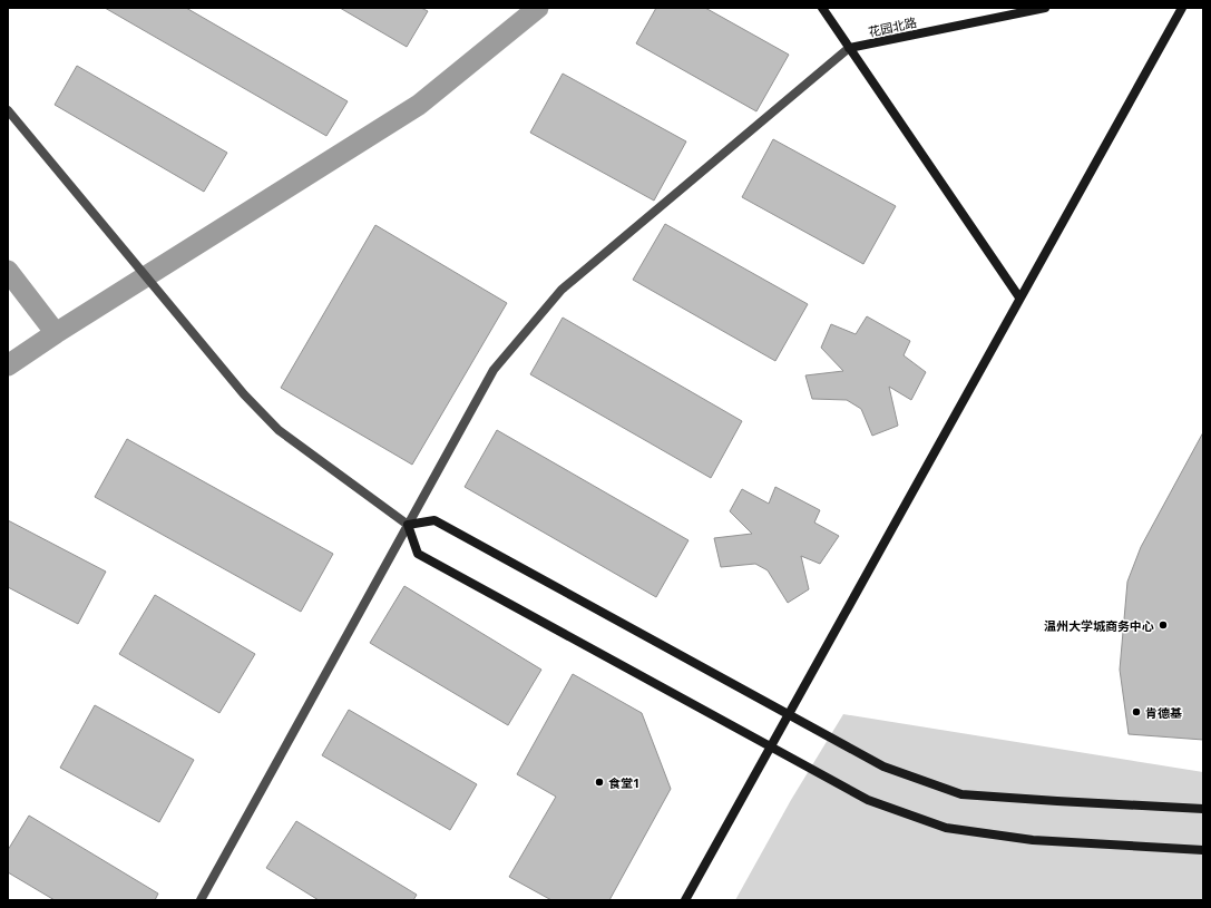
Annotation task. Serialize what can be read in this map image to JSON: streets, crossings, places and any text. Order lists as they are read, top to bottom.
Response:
{
  "streets": {
    "street": ["花园北路"]
  },
  "places": ["温州大学城商务中心", "肯德基", "食堂1"]
}
